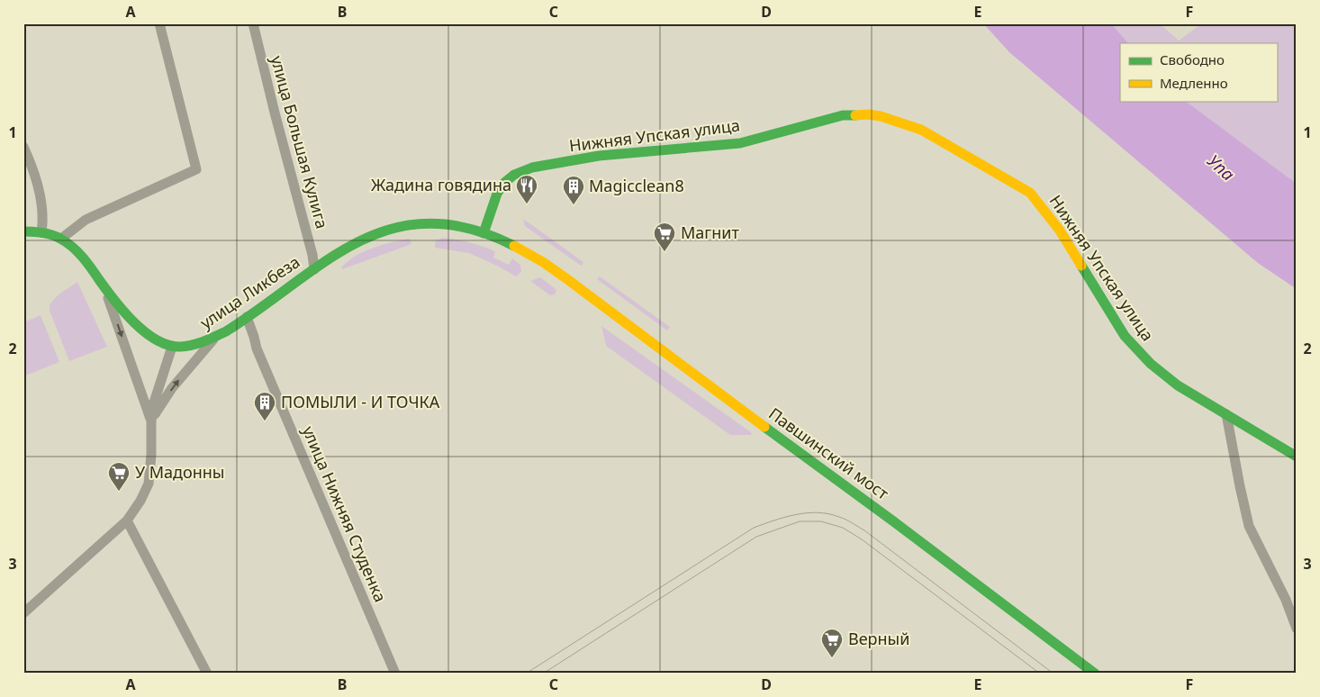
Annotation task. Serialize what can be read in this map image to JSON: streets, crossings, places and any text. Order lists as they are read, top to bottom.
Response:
{
  "streets": {
    "main road": ["Нижняя Упская улица", "улица Ликбеза", "Павшинский мост"],
    "street": ["улица Большая Кулига", "улица Нижняя Cтуденкa"]
  },
  "crossings": [
    ["Нижняя Упская улица", "улица Ликбеза"],
    ["улица Большая Кулига", "улица Ликбеза"],
    ["улица Ликбеза", "Павшинский мост"],
    ["улица Ликбеза", "улица Нижняя Cтуденкa"]
  ],
  "water": ["Упа"],
  "places": {
    "restaurant": ["Жадина говядина"],
    "building": ["Magicclean8", "ПОМЫЛИ - И ТОЧКА"],
    "supermarket": ["Магнит", "У Мадонны", "Верный"]
  },
  "legend": ["Свободно", "Медленно"],
  "grid": {
    "columns": [
      "A",
      "B",
      "C",
      "D",
      "E",
      "F"
    ],
    "rows": ["1", "2", "3"]
  }
}
